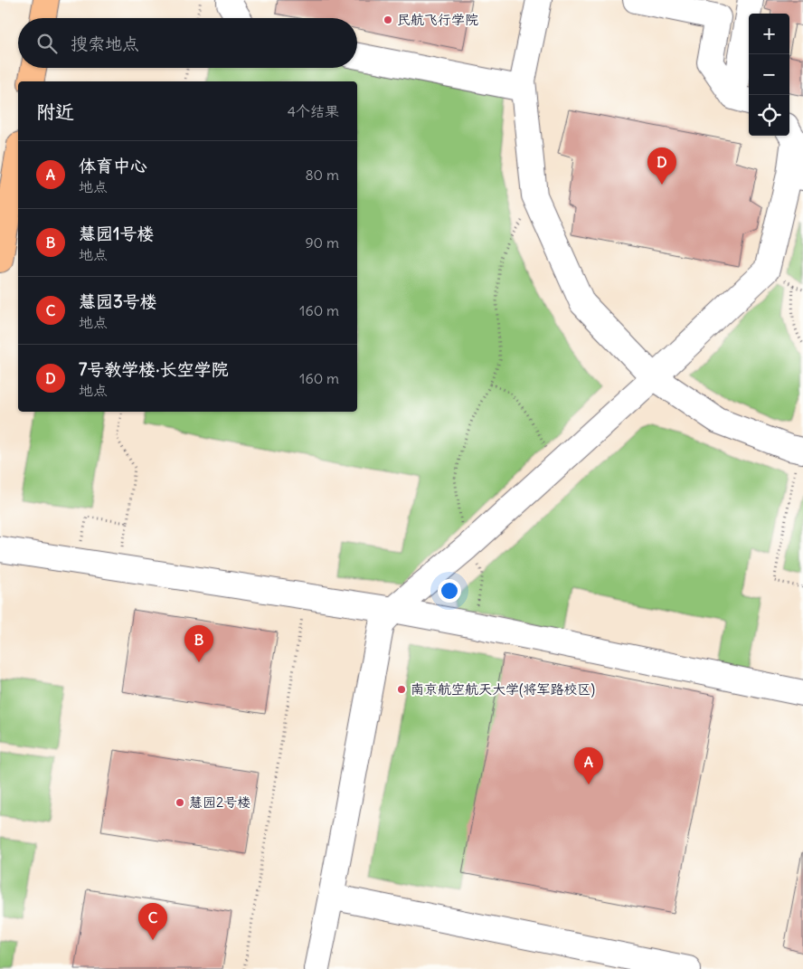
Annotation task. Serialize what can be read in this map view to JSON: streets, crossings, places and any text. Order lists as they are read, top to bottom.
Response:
{
  "places": ["民航飞行学院", "南京航空航天大学(将军路校区)", "慧园2号楼"],
  "page": {
    "map_buttons": ["+", "−"],
    "search": "搜索地点",
    "heading": ["附近", "4个结果"],
    "list": [
      {
        "mark": "A",
        "name": "体育中心",
        "note": "地点",
        "value": "80 m"
      },
      {
        "mark": "B",
        "name": "慧园1号楼",
        "note": "地点",
        "value": "90 m"
      },
      {
        "mark": "C",
        "name": "慧园3号楼",
        "note": "地点",
        "value": "160 m"
      },
      {
        "mark": "D",
        "name": "7号教学楼·长空学院",
        "note": "地点",
        "value": "160 m"
      }
    ],
    "pins": [
      "D",
      "B",
      "A",
      "C"
    ]
  }
}
